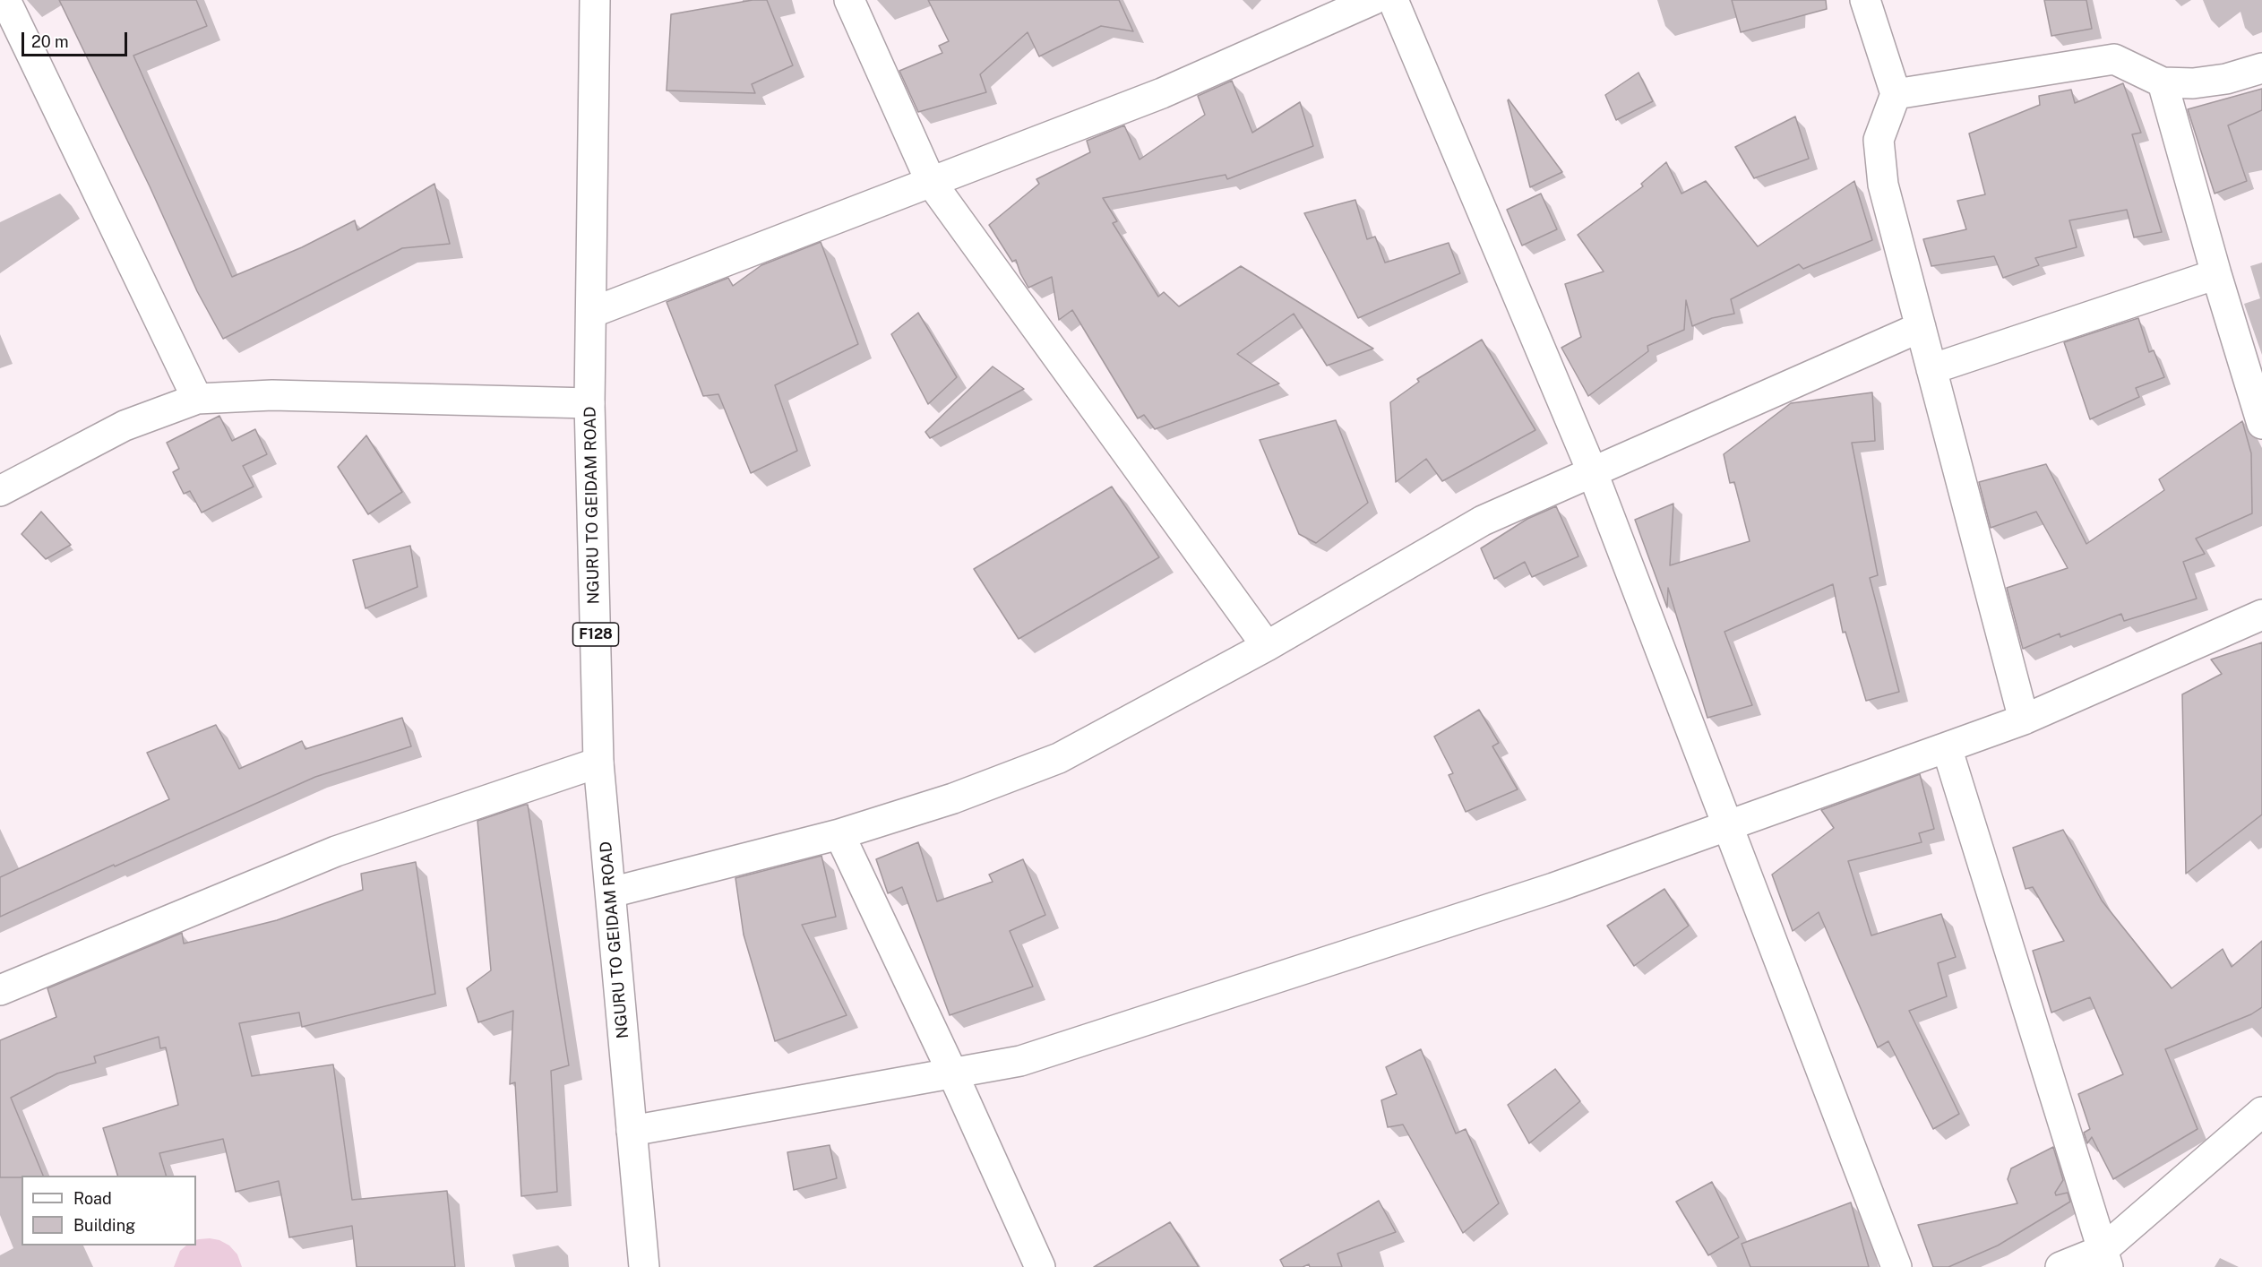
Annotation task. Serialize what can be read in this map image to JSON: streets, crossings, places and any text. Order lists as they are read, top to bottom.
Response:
{
  "streets": {
    "street": ["NGURU TO GEIDAM ROAD", "F128"]
  },
  "legend": ["Road", "Building"],
  "scale_bar": "20 m"
}
